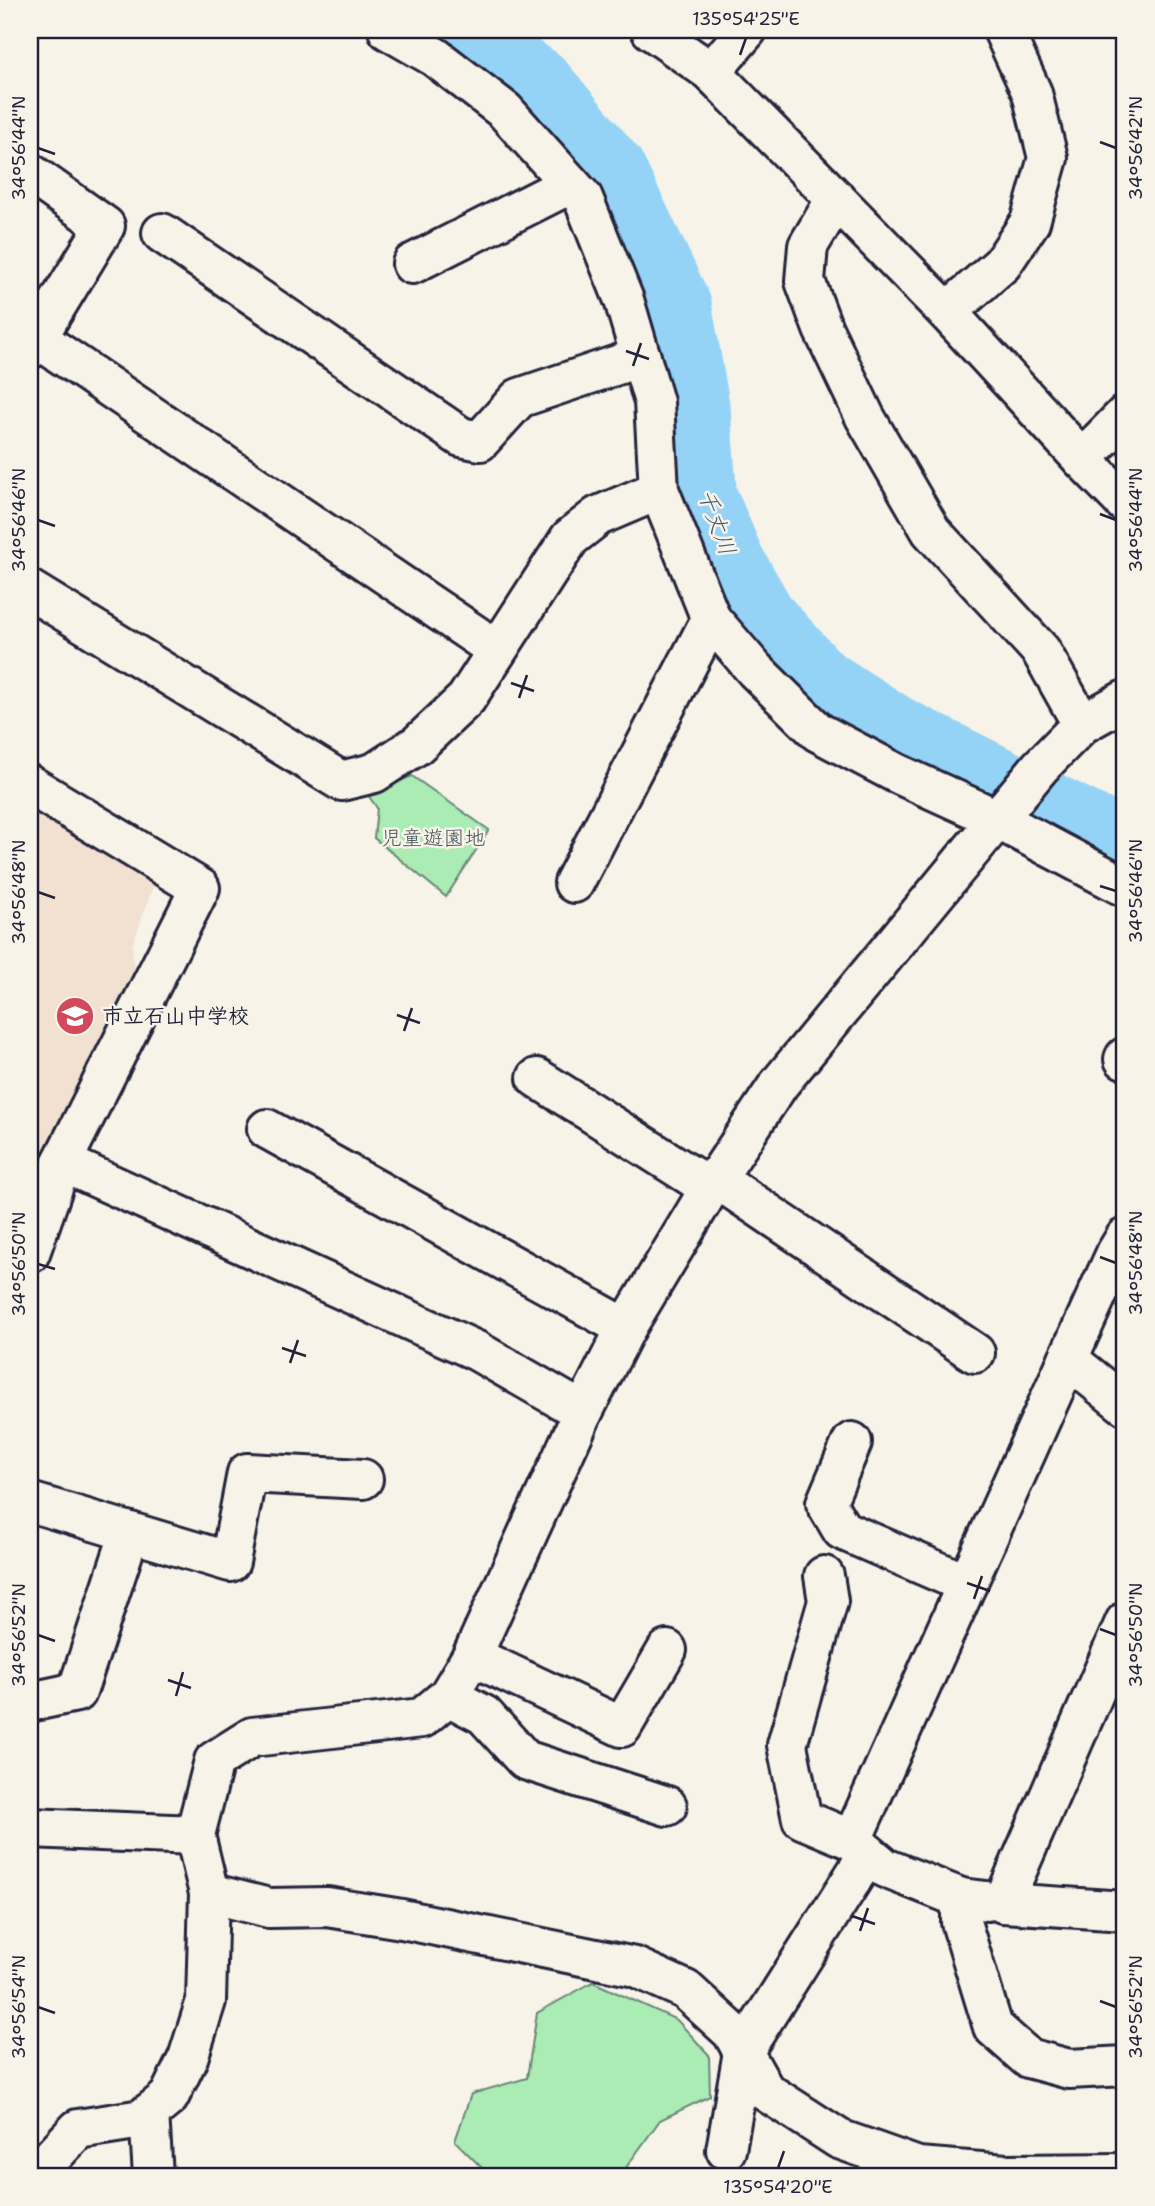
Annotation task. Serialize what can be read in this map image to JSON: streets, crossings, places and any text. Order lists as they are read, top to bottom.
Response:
{
  "water": ["千丈川"],
  "parks": ["児童遊園地"],
  "places": {
    "school or university": ["市立石山中学校"]
  },
  "coordinates": [
    "135°54'25\"E",
    "34°56'42\"N",
    "34°56'44\"N",
    "34°56'46\"N",
    "34°56'48\"N",
    "34°56'50\"N",
    "34°56'52\"N",
    "34°56'54\"N",
    "135°54'20\"E"
  ]
}
